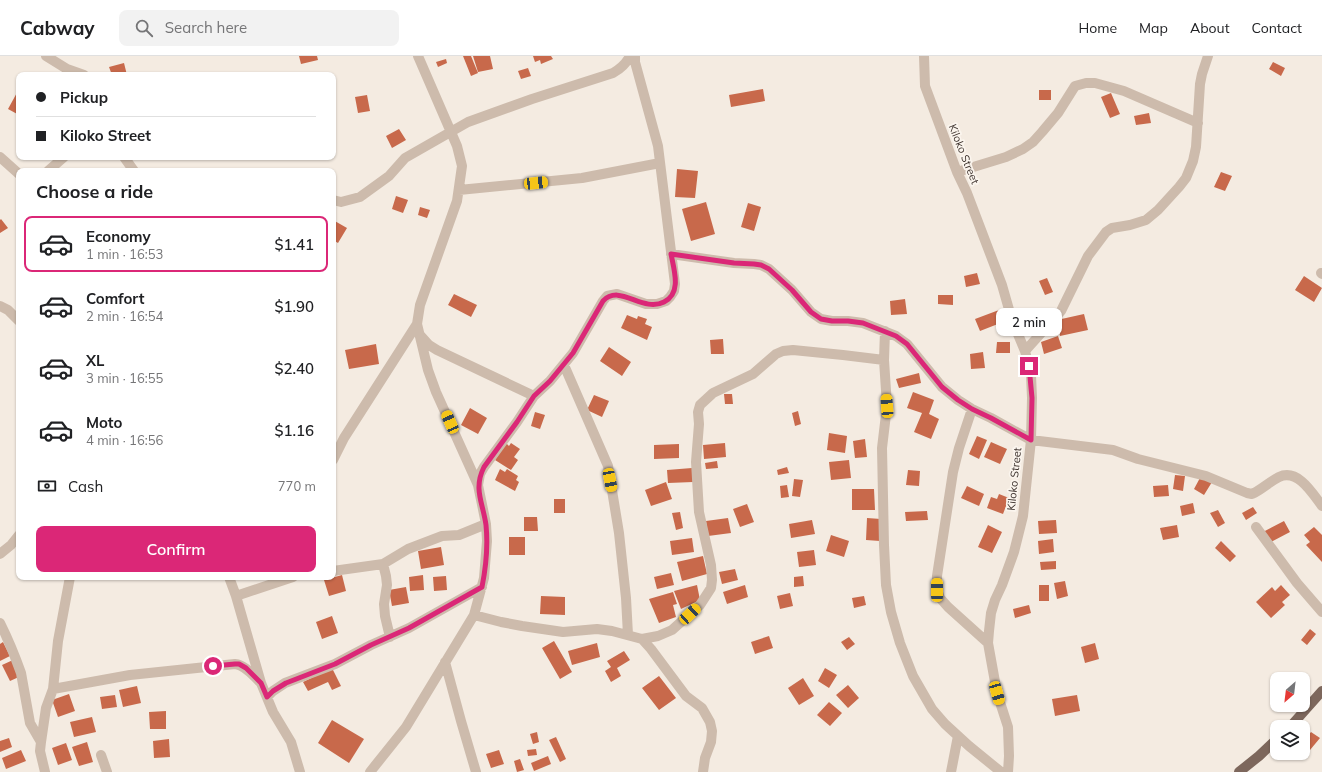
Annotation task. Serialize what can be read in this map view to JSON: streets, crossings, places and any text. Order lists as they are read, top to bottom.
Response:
{
  "streets": {
    "street": ["Kiloko Street"]
  },
  "north": "bottom left",
  "page": {
    "header": "Cabway",
    "search": "Search here",
    "nav": [
      "Home",
      "Map",
      "About",
      "Contact"
    ],
    "banner": ["Pickup", "Kiloko Street"],
    "heading": "Choose a ride",
    "list": [
      {
        "name": "Economy",
        "note": "1 min · 16:53",
        "value": "$1.41"
      },
      {
        "name": "Comfort",
        "note": "2 min · 16:54",
        "value": "$1.90"
      },
      {
        "name": "XL",
        "note": "3 min · 16:55",
        "value": "$2.40"
      },
      {
        "name": "Moto",
        "note": "4 min · 16:56",
        "value": "$1.16"
      }
    ],
    "bubble": "2 min",
    "pay": ["Cash", "770 m"],
    "buttons": "Confirm"
  }
}
